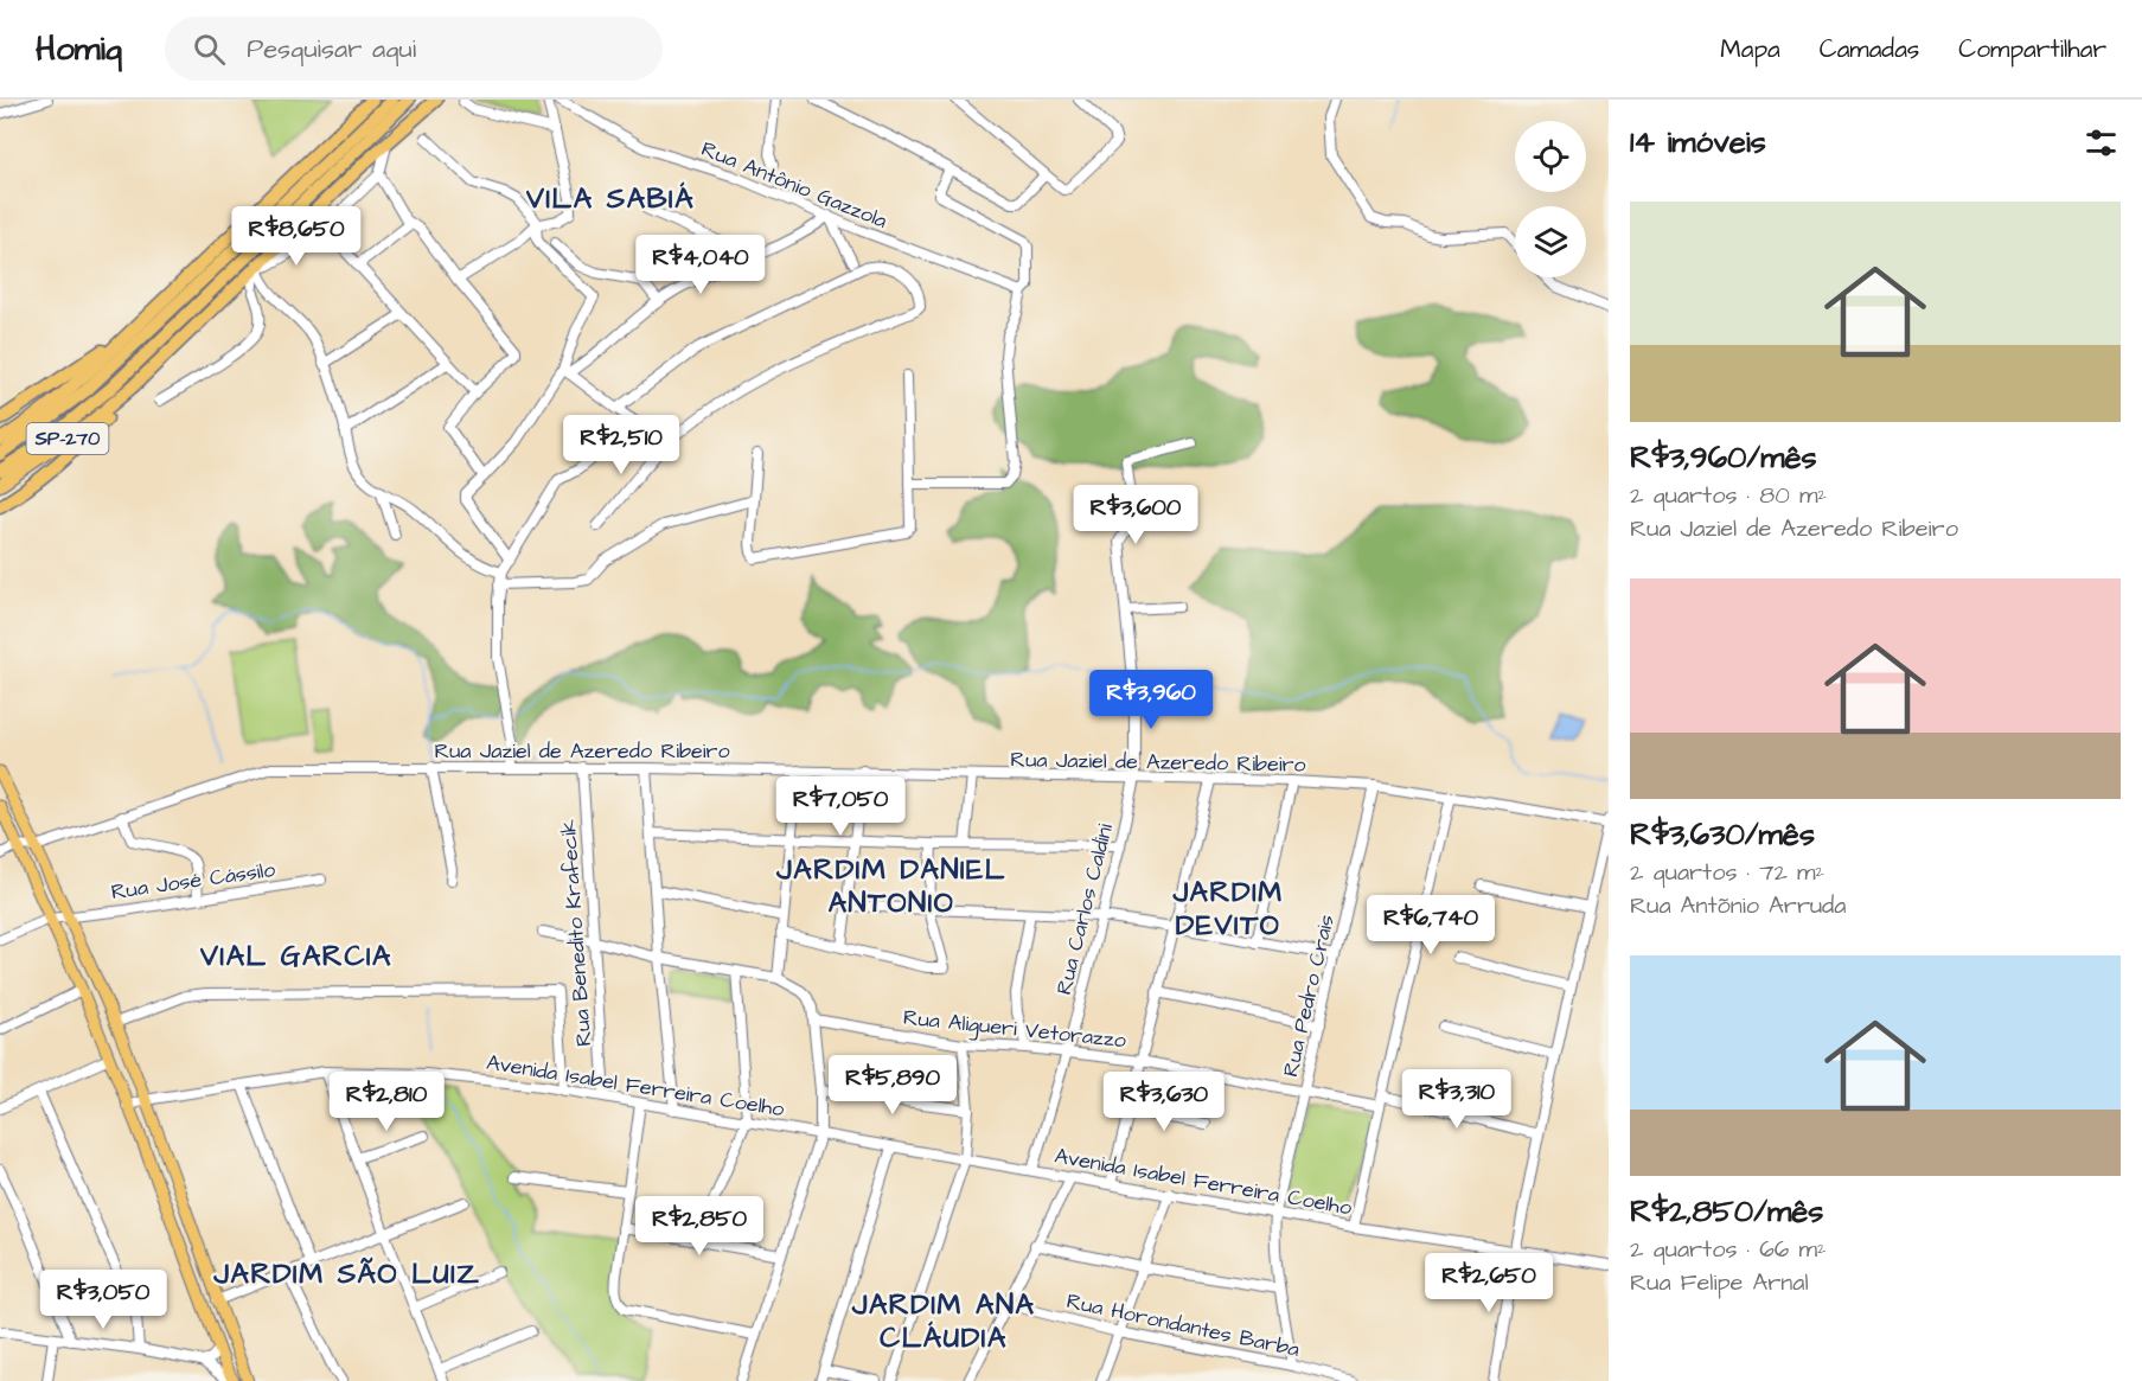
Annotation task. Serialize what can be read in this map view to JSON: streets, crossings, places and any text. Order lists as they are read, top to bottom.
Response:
{
  "streets": {
    "highway": ["SP-270"],
    "street": [
      "Rua Antônio Gazzola",
      "Rua Jaziel de Azeredo Ribeiro",
      "Rua José Cássilo",
      "Rua Carlos Caldini",
      "Rua Benedito Krafecik",
      "Rua Pedro Crais",
      "Rua Aligueri Vetorazzo",
      "Avenida Isabel Ferreira Coelho",
      "Rua Horondantes Barba"
    ]
  },
  "crossings": [
    ["Rua Jaziel de Azeredo Ribeiro", "Rua Carlos Caldini"],
    ["Rua Jaziel de Azeredo Ribeiro", "Rua Benedito Krafecik"],
    ["Rua Jaziel de Azeredo Ribeiro", "Rua Pedro Crais"],
    ["Rua Carlos Caldini", "Rua Aligueri Vetorazzo"],
    ["Rua Carlos Caldini", "Avenida Isabel Ferreira Coelho"],
    ["Rua Benedito Krafecik", "Avenida Isabel Ferreira Coelho"],
    ["Rua Pedro Crais", "Rua Aligueri Vetorazzo"],
    ["Rua Pedro Crais", "Avenida Isabel Ferreira Coelho"],
    ["Rua Pedro Crais", "Rua Horondantes Barba"]
  ],
  "districts": [
    "VILA SABIÁ",
    "JARDIM DANIEL ANTONIO",
    "JARDIM DEVITO",
    "VIAL GARCIA",
    "JARDIM SÃO LUIZ",
    "JARDIM ANA CLÁUDIA"
  ],
  "page": {
    "header": "Homiq",
    "search": "Pesquisar aqui",
    "nav": ["Mapa", "Camadas", "Compartilhar"],
    "heading": "14 imóveis",
    "list": [
      {
        "name": "R$3,960/mês",
        "note": "2 quartos · 80 m² · Rua Jaziel de Azeredo Ribeiro"
      },
      {
        "name": "R$3,630/mês",
        "note": "2 quartos · 72 m² · Rua Antõnio Arruda"
      },
      {
        "name": "R$2,850/mês",
        "note": "2 quartos · 66 m² · Rua Felipe Arnal"
      }
    ],
    "price": [
      "R$8,650",
      "R$4,040",
      "R$2,510",
      "R$3,600",
      "R$3,960",
      "R$7,050",
      "R$6,740",
      "R$5,890",
      "R$3,310",
      "R$2,810",
      "R$3,630",
      "R$2,850",
      "R$2,650",
      "R$3,050"
    ]
  }
}
